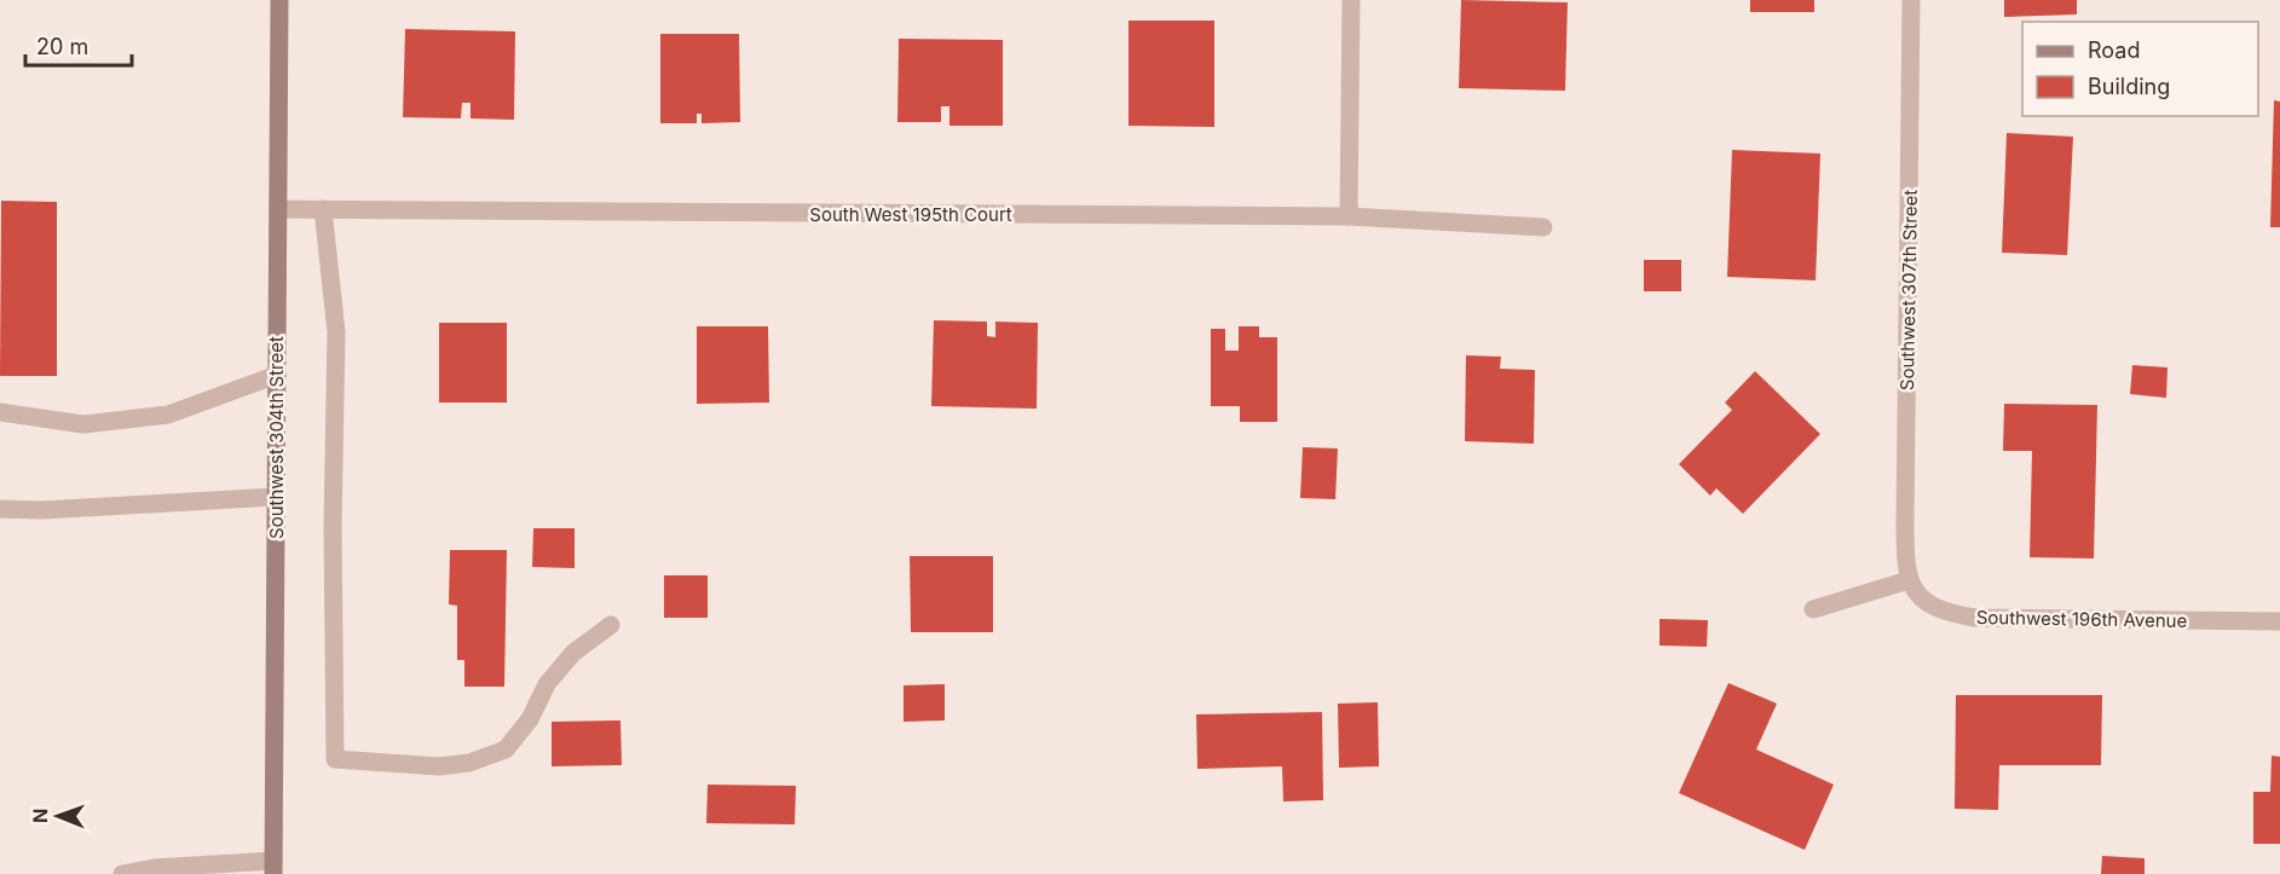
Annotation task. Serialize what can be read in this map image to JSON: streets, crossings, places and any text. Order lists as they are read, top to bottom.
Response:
{
  "streets": {
    "street": [
      "South West 195th Court",
      "Southwest 307th Street",
      "Southwest 304th Street",
      "Southwest 196th Avenue"
    ]
  },
  "crossings": [
    ["South West 195th Court", "Southwest 304th Street"],
    ["Southwest 307th Street", "Southwest 196th Avenue"]
  ],
  "legend": ["Road", "Building"],
  "scale_bar": "20 m",
  "north": "left"
}
